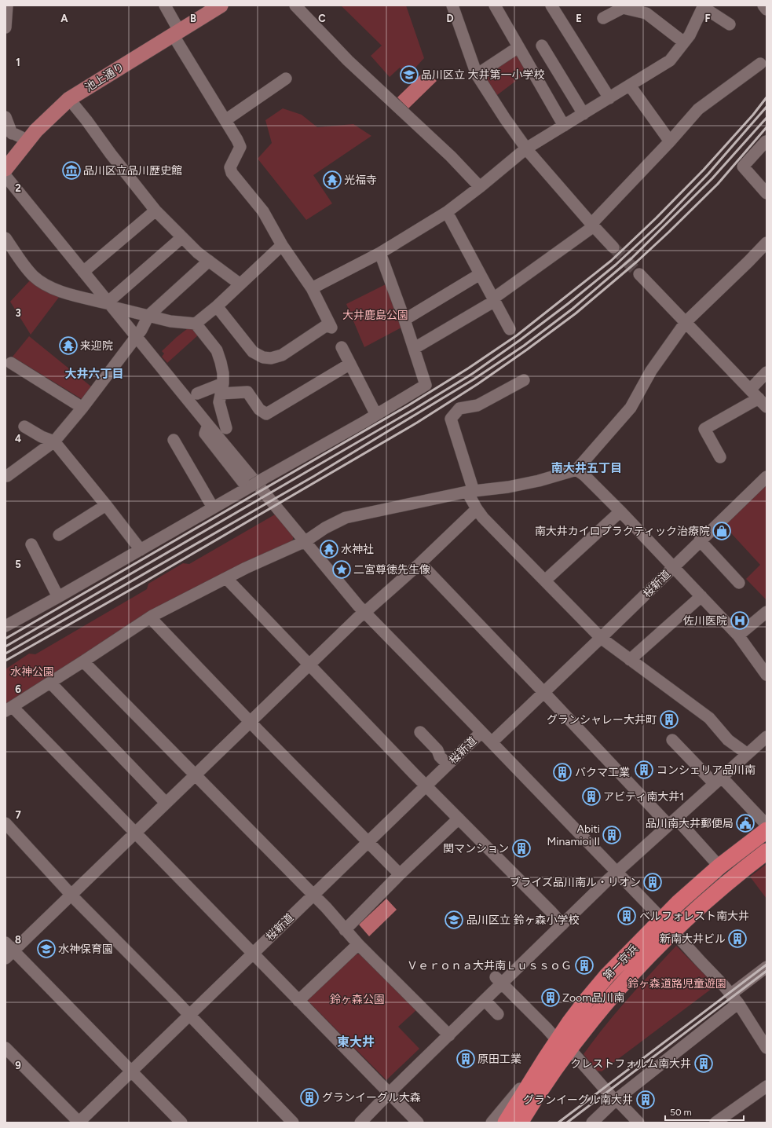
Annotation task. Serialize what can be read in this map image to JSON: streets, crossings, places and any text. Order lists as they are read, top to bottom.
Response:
{
  "streets": {
    "highway": ["第一京浜"],
    "main road": ["池上通り"],
    "street": ["桜新道"]
  },
  "districts": ["大井六丁目", "南大井五丁目", "東大井"],
  "parks": [
    "大井鹿島公園",
    "水神公園",
    "鈴ヶ森道路児童遊園",
    "鈴ヶ森公園"
  ],
  "places": {
    "school or university": ["品川区立 大井第一小学校", "品川区立 鈴ヶ森小学校", "水神保育園"],
    "museum": ["品川区立品川歴史館"],
    "temple": ["光福寺", "来迎院", "水神社"],
    "shop": ["南大井カイロプラクティック治療院"],
    "place": ["二宮尊徳先生像"],
    "hospital": ["佐川医院"],
    "building": [
      "グランシャレー大井町",
      "コンシェリア品川南",
      "バクマ工業",
      "アビティ南大井1",
      "Abiti Minamioi II",
      "関マンション",
      "ブライズ品川南ル・リオン",
      "ベルフォレスト南大井",
      "新南大井ビル",
      "Ｖｅｒｏｎａ大井南ＬｕｓｓｏＧ",
      "Zoom品川南",
      "原田工業",
      "クレストフォルム南大井",
      "グランイーグル大森",
      "グランイーグル南大井"
    ],
    "public building": ["品川南大井郵便局"]
  },
  "scale_bar": "50 m",
  "grid": {
    "columns": [
      "A",
      "B",
      "C",
      "D",
      "E",
      "F"
    ],
    "rows": [
      "1",
      "2",
      "3",
      "4",
      "5",
      "6",
      "7",
      "8",
      "9"
    ]
  }
}
